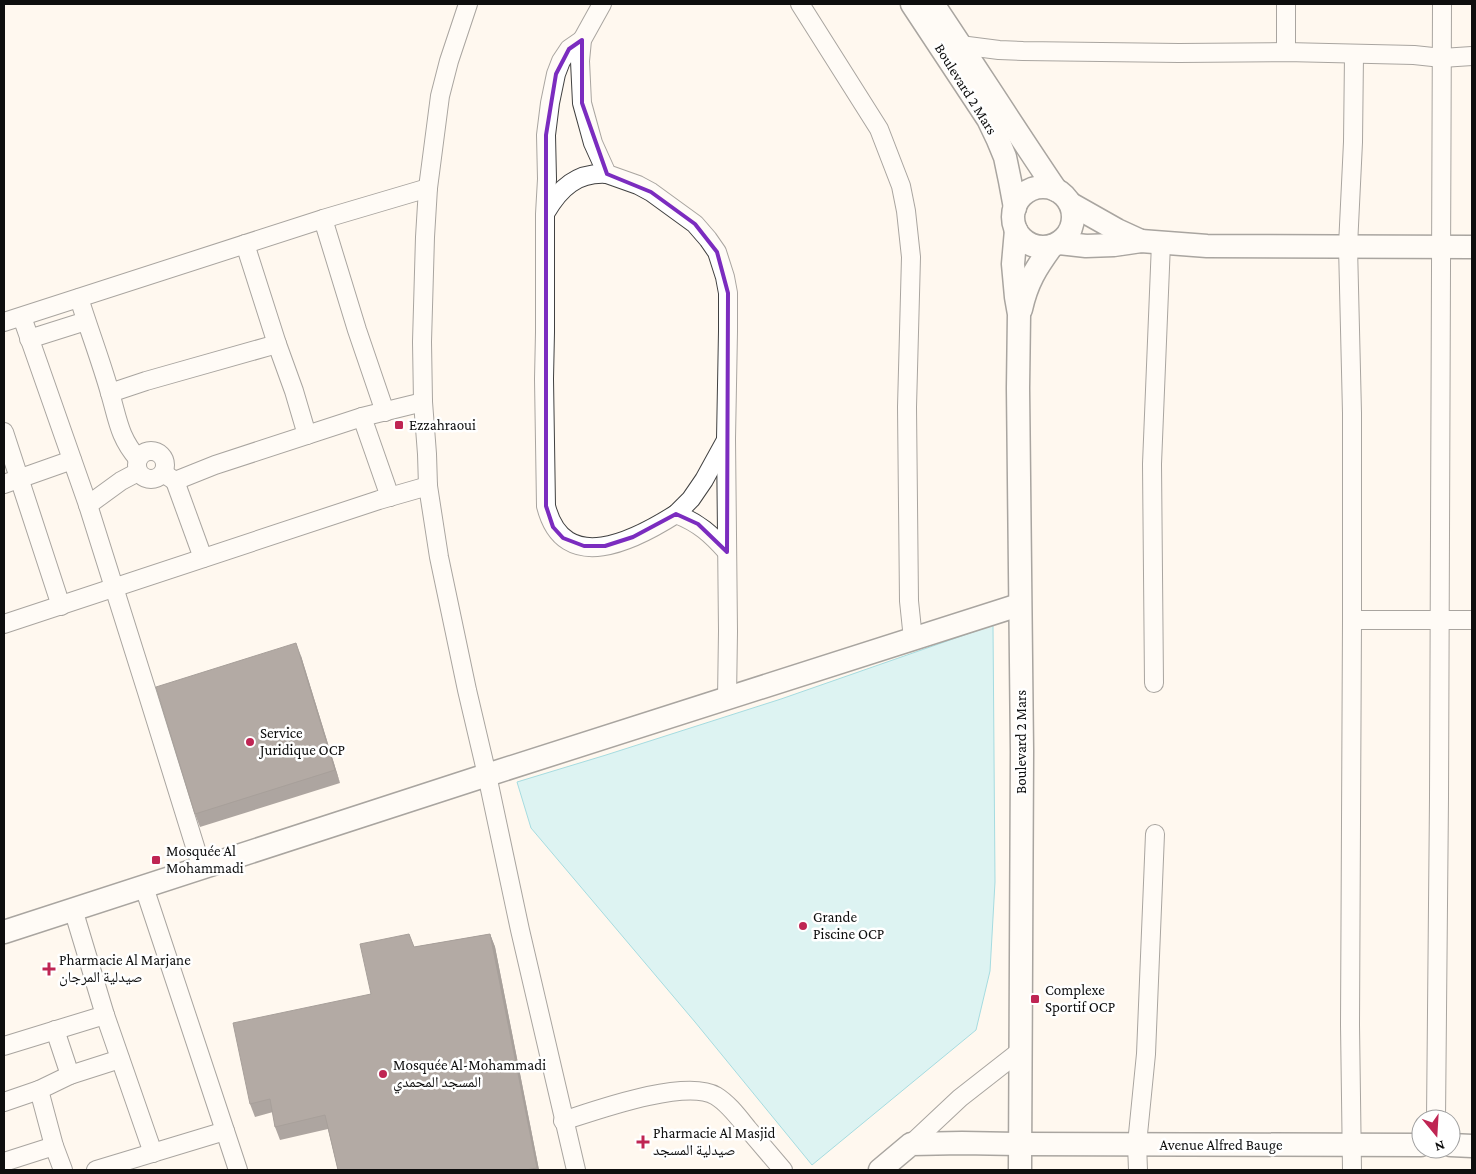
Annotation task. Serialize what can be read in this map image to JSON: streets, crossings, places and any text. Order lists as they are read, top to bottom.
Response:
{
  "streets": {
    "street": ["Boulevard 2 Mars", "Avenue Alfred Bauge"]
  },
  "crossings": [
    ["Boulevard 2 Mars", "Avenue Alfred Bauge"]
  ],
  "places": {
    "transit": ["Ezzahraoui", "Mosquée Al Mohammadi", "Complexe Sportif OCP"],
    "other": ["Service Juridique OCP", "Grande Piscine OCP", "Mosquée Al-Mohammadi المسجد المحمدي"],
    "health": ["Pharmacie Al Marjane صيدلية المرجان", "Pharmacie Al Masjid صيدلية المسجد"]
  },
  "north": "bottom"
}
